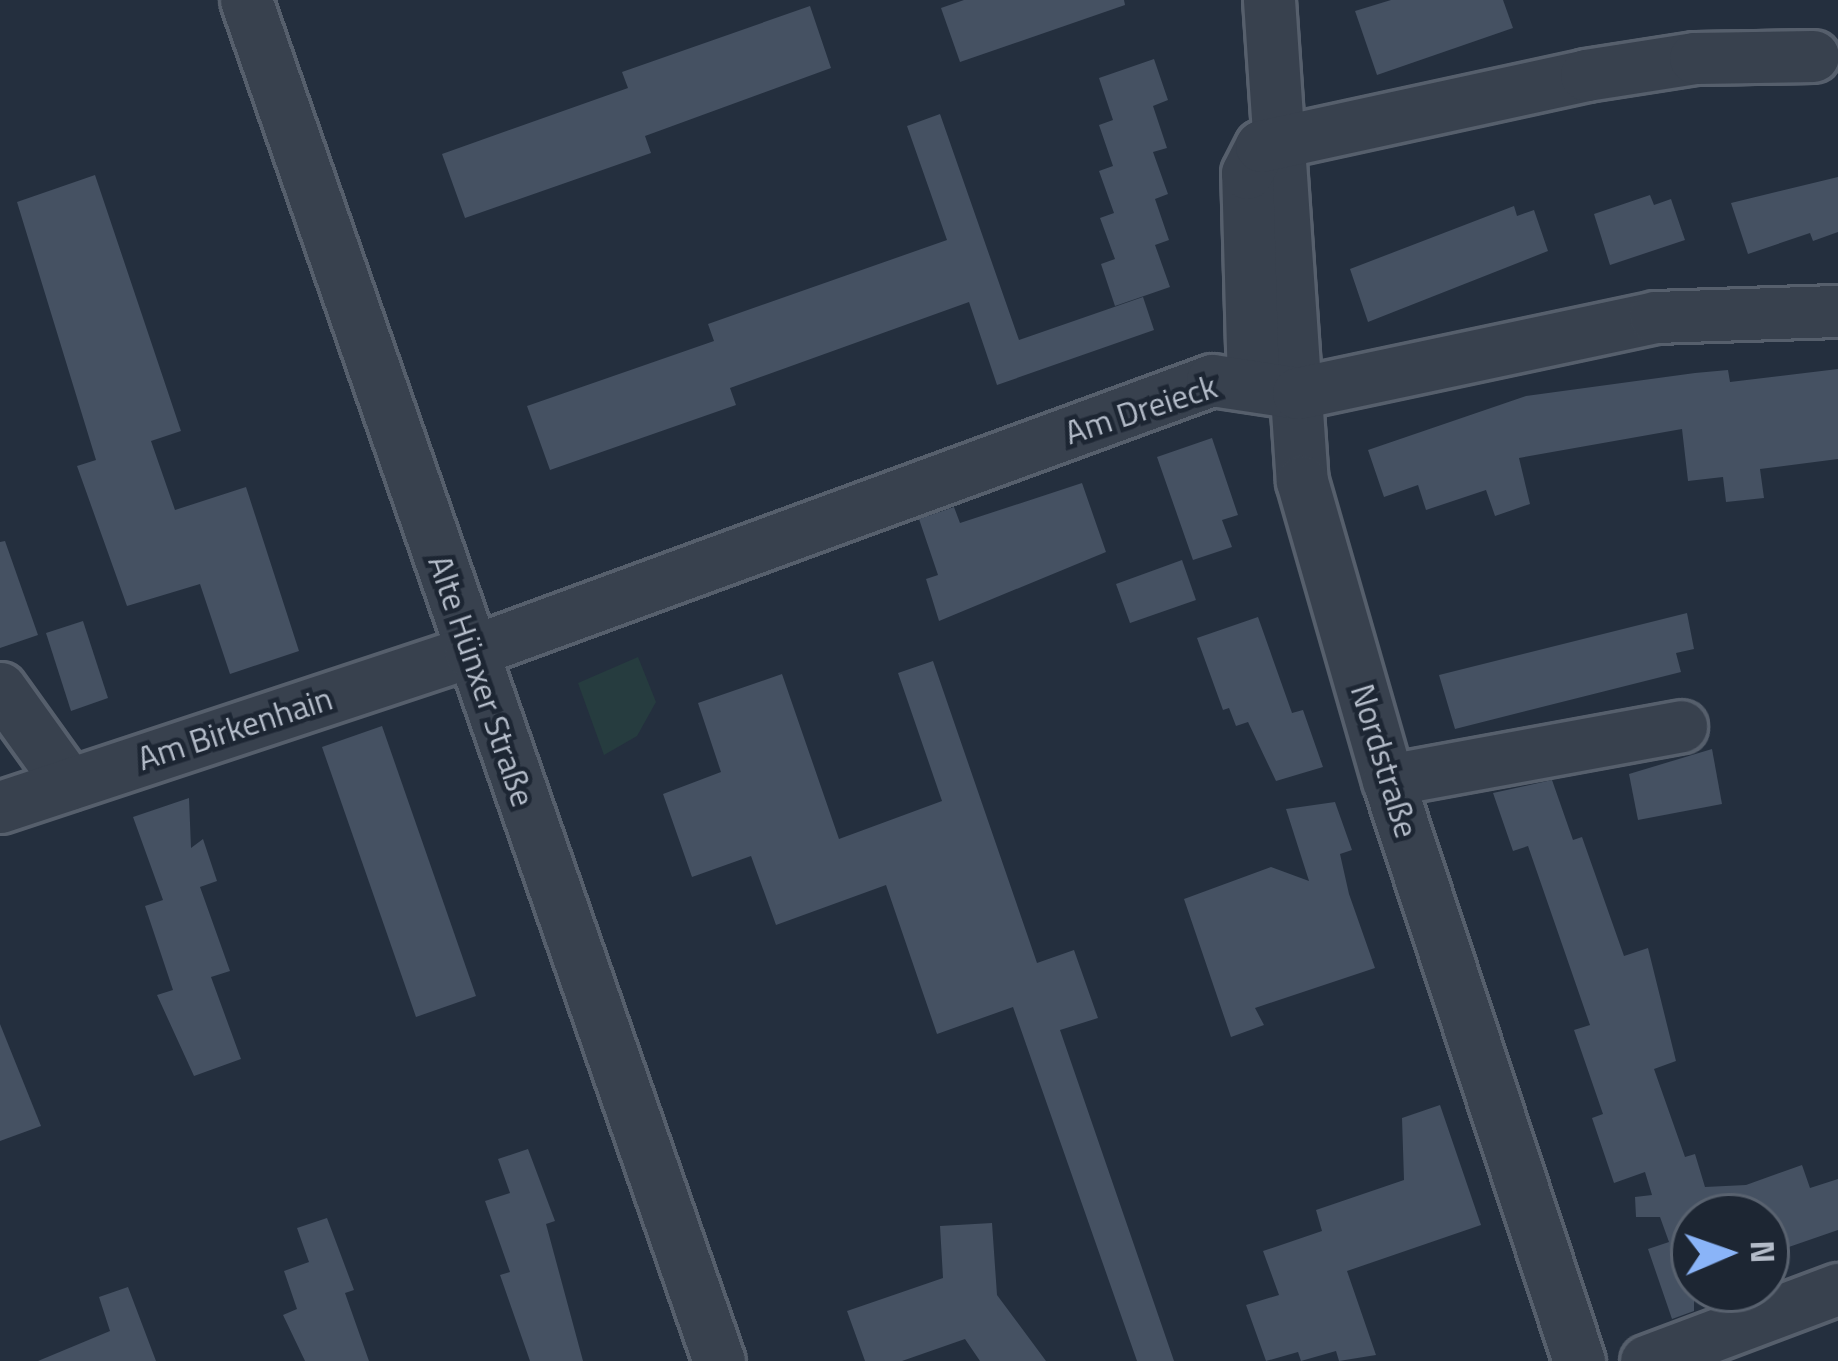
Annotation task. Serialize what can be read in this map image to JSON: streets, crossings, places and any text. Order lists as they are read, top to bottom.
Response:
{
  "streets": {
    "street": [
      "Am Dreieck",
      "Alte Hünxer Straße",
      "Am Birkenhain",
      "Nordstraße"
    ]
  },
  "crossings": [
    ["Am Dreieck", "Alte Hünxer Straße"],
    ["Am Dreieck", "Am Birkenhain"],
    ["Am Dreieck", "Nordstraße"],
    ["Alte Hünxer Straße", "Am Birkenhain"]
  ],
  "north": "right"
}
